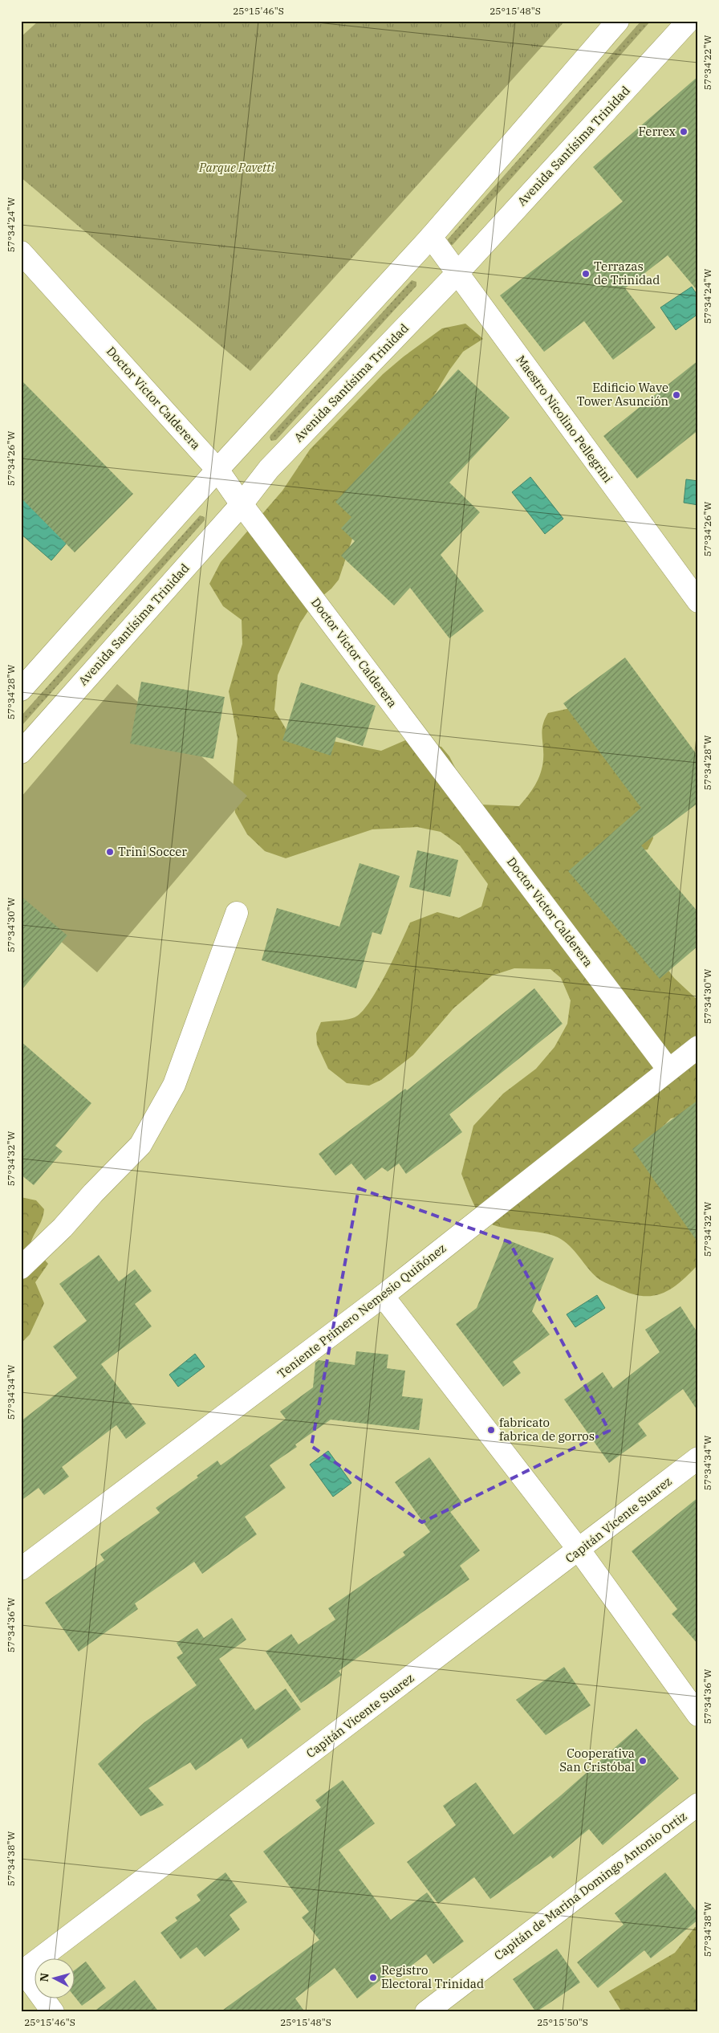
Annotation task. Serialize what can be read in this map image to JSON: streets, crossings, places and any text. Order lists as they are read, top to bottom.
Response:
{
  "streets": {
    "street": [
      "Avenida Santísima Trinidad",
      "Doctor Victor Calderera",
      "Maestro Nicolino Pellegrini",
      "Teniente Primero Nemesio Quiñónez",
      "Capitán Vicente Suarez",
      "Capitán de Marina Domingo Antonio Ortiz"
    ]
  },
  "crossings": [
    ["Avenida Santísima Trinidad", "Doctor Victor Calderera"],
    ["Avenida Santísima Trinidad", "Maestro Nicolino Pellegrini"],
    ["Doctor Victor Calderera", "Teniente Primero Nemesio Quiñónez"]
  ],
  "parks": ["Parque Pavetti"],
  "places": [
    "Ferrex",
    "Terrazas de Trinidad",
    "Edificio Wave Tower Asunción",
    "Trini Soccer",
    "fabricato fabrica de gorros",
    "Cooperativa San Cristóbal",
    "Registro Electoral Trinidad"
  ],
  "north": "left",
  "coordinates": [
    "25°15'46\"S",
    "25°15'48\"S",
    "57°34'22\"W",
    "57°34'24\"W",
    "57°34'26\"W",
    "57°34'28\"W",
    "57°34'30\"W",
    "57°34'32\"W",
    "57°34'34\"W",
    "57°34'36\"W",
    "57°34'38\"W",
    "25°15'50\"S"
  ]
}
